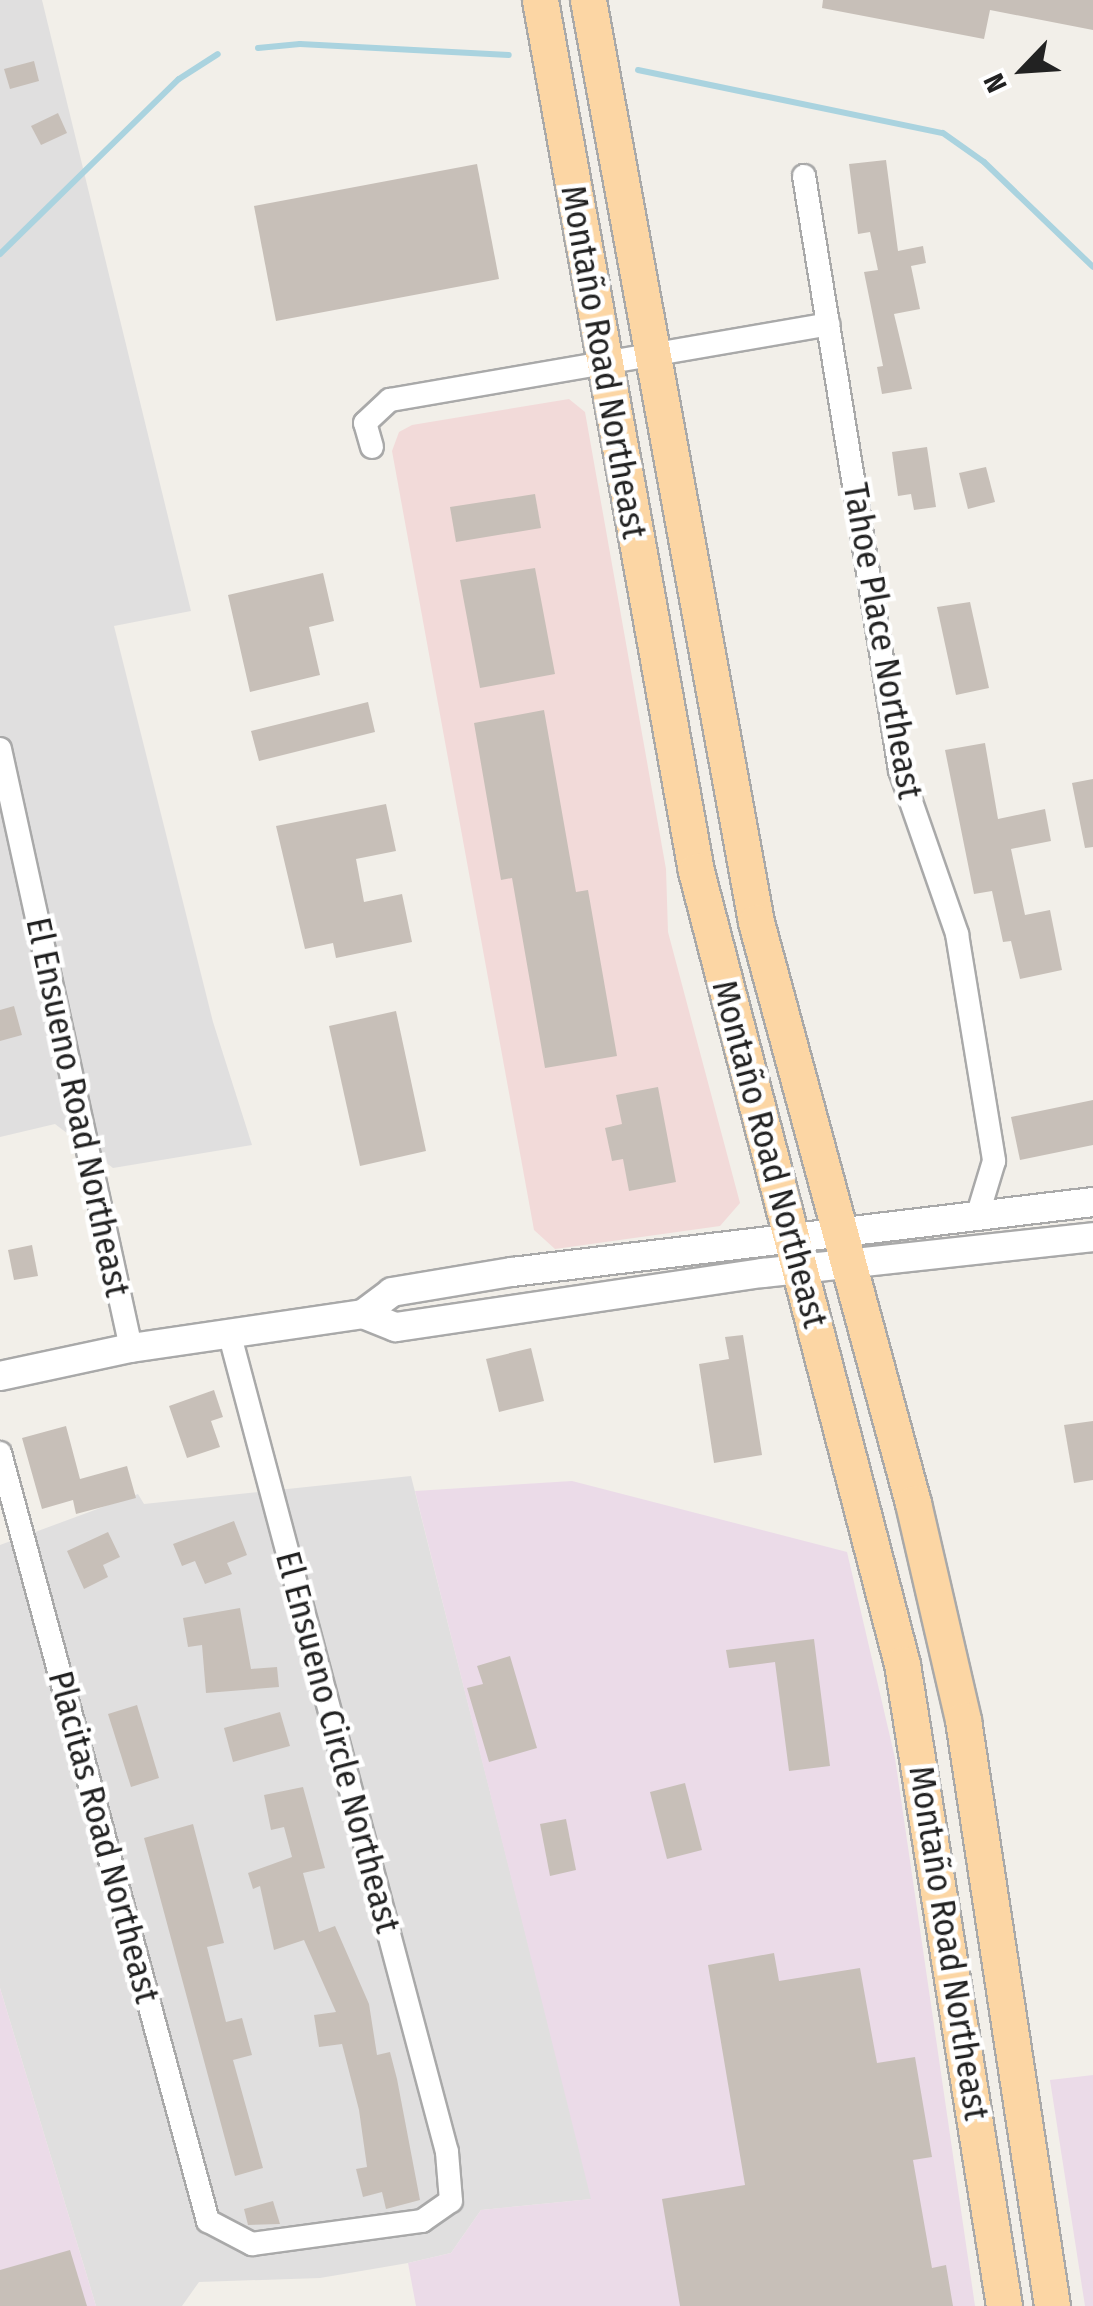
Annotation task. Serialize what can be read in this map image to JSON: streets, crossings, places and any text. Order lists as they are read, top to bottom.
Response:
{
  "streets": {
    "main road": ["Montaño Road Northeast"],
    "street": [
      "Tahoe Place Northeast",
      "El Ensueno Road Northeast",
      "El Ensueno Circle Northeast",
      "Placitas Road Northeast"
    ]
  },
  "crossings": [
    ["El Ensueno Circle Northeast", "Placitas Road Northeast"]
  ],
  "north": "bottom left"
}
